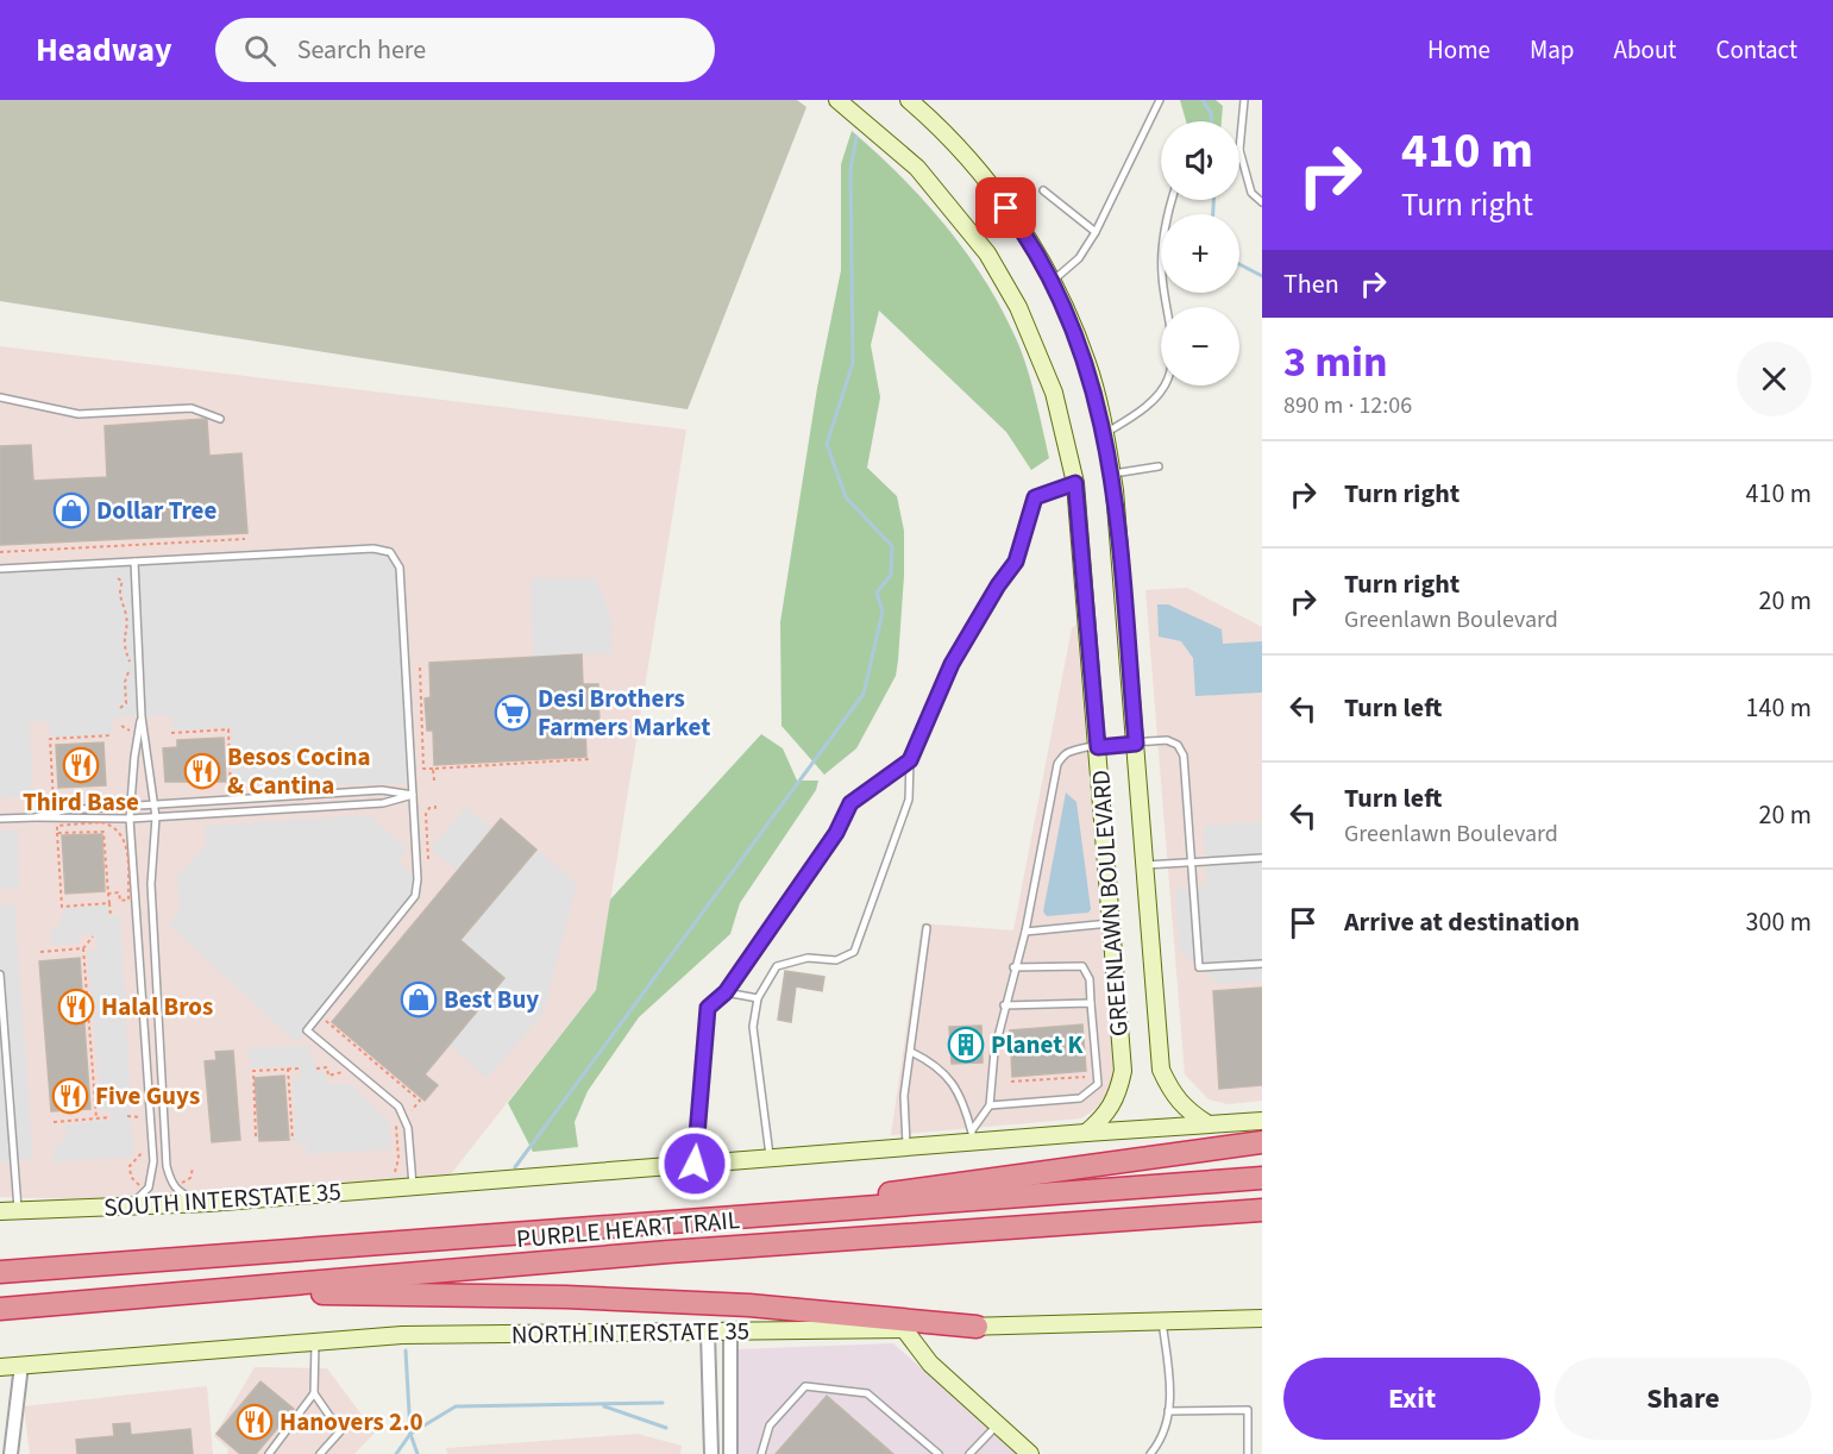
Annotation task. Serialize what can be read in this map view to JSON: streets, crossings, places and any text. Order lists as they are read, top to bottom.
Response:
{
  "streets": {
    "highway": ["PURPLE HEART TRAIL"],
    "main road": ["GREENLAWN BOULEVARD", "SOUTH INTERSTATE 35", "NORTH INTERSTATE 35"]
  },
  "places": {
    "shop": ["Dollar Tree", "Best Buy"],
    "supermarket": ["Desi Brothers Farmers Market"],
    "restaurant": [
      "Third Base",
      "Besos Cocina & Cantina",
      "Halal Bros",
      "Five Guys",
      "Hanovers 2.0"
    ],
    "building": ["Planet K"]
  },
  "page": {
    "header": "Headway",
    "search": "Search here",
    "nav": [
      "Home",
      "Map",
      "About",
      "Contact"
    ],
    "turn": ["410 m", "Turn right"],
    "map_buttons": ["+", "−"],
    "then": "Then",
    "heading": ["3 min", "890 m · 12:06"],
    "list": [
      {
        "name": "Turn right",
        "value": "410 m"
      },
      {
        "name": "Turn right",
        "note": "Greenlawn Boulevard",
        "value": "20 m"
      },
      {
        "name": "Turn left",
        "value": "140 m"
      },
      {
        "name": "Turn left",
        "note": "Greenlawn Boulevard",
        "value": "20 m"
      },
      {
        "name": "Arrive at destination",
        "value": "300 m"
      }
    ],
    "buttons": ["Exit", "Share"]
  }
}
